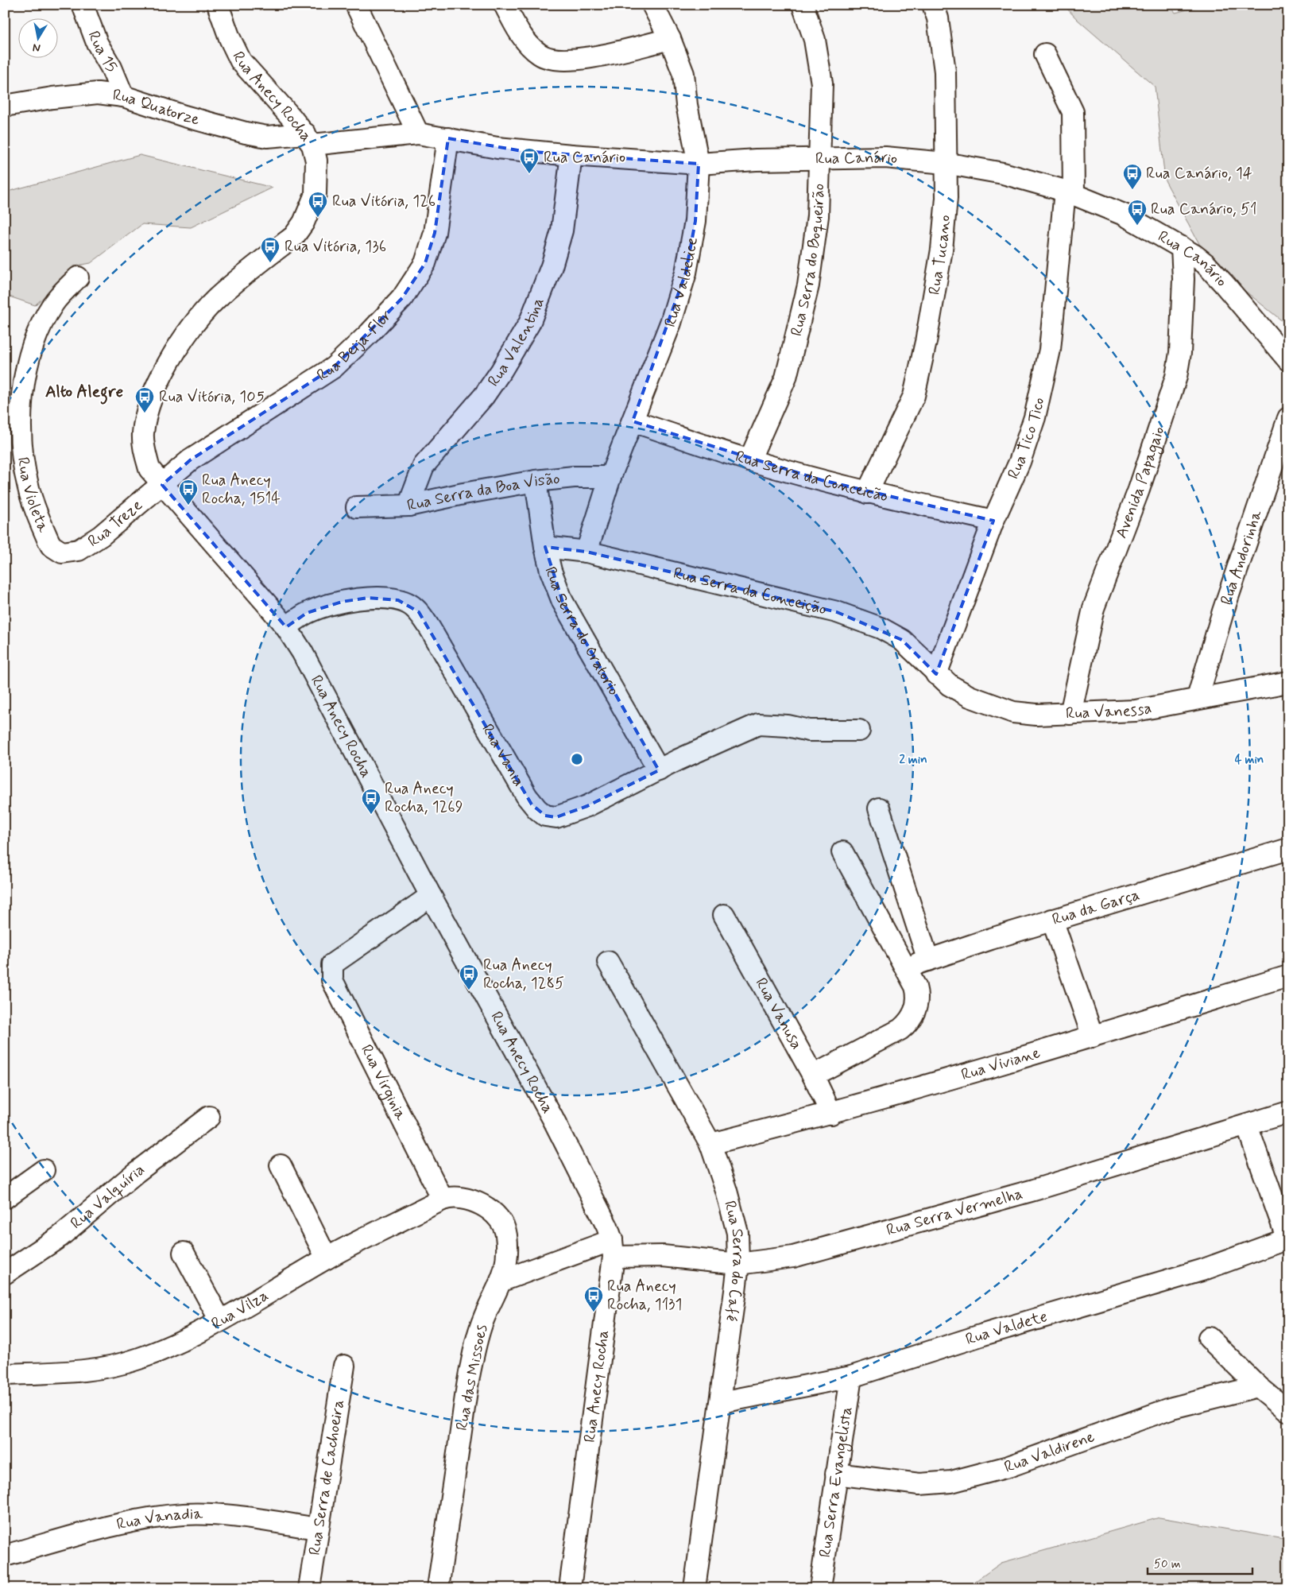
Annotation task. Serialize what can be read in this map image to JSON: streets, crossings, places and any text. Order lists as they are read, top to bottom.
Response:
{
  "streets": {
    "street": [
      "Rua 15",
      "Rua Anecy Rocha",
      "Rua Quatorze",
      "Rua Canário",
      "Rua Tucano",
      "Rua Serra do Boqueirão",
      "Rua Valdelice",
      "Rua Valentina",
      "Rua Beija-Flôr",
      "Rua Tico Tico",
      "Rua Serra da Conceicão",
      "Avenida Papagaio",
      "Rua Serra da Boa Visão",
      "Rua Violeta",
      "Rua Treze",
      "Rua Andorinha",
      "Rua Serra da Conceição",
      "Rua Serra do Oratorio",
      "Rua Vanessa",
      "Rua Vania",
      "Rua da Garça",
      "Rua Vanusa",
      "Rua Viviane",
      "Rua Virginia",
      "Rua Valquíria",
      "Rua Serra Vermelha",
      "Rua Serra do Café",
      "Rua Vilza",
      "Rua Valdete",
      "Rua das Missoes",
      "Rua Valdirene",
      "Rua Serra de Cachoeira",
      "Rua Serra Evangelista",
      "Rua Vanadia"
    ]
  },
  "crossings": [
    ["Rua 15", "Rua Quatorze"],
    ["Rua Anecy Rocha", "Rua Quatorze"],
    ["Rua Anecy Rocha", "Rua Canário"],
    ["Rua Anecy Rocha", "Rua Beija-Flôr"],
    ["Rua Anecy Rocha", "Rua Treze"],
    ["Rua Anecy Rocha", "Rua Vania"],
    ["Rua Anecy Rocha", "Rua Virginia"],
    ["Rua Anecy Rocha", "Rua Serra Vermelha"],
    ["Rua Quatorze", "Rua Canário"],
    ["Rua Canário", "Rua Tucano"],
    ["Rua Canário", "Rua Serra do Boqueirão"],
    ["Rua Canário", "Rua Valdelice"],
    ["Rua Canário", "Rua Valentina"],
    ["Rua Canário", "Rua Beija-Flôr"],
    ["Rua Canário", "Rua Tico Tico"],
    ["Rua Canário", "Avenida Papagaio"],
    ["Rua Tucano", "Rua Serra da Conceicão"],
    ["Rua Serra do Boqueirão", "Rua Serra da Conceicão"],
    ["Rua Valdelice", "Rua Serra da Conceicão"],
    ["Rua Valdelice", "Rua Serra da Boa Visão"],
    ["Rua Valdelice", "Rua Serra da Conceição"],
    ["Rua Valentina", "Rua Serra da Boa Visão"],
    ["Rua Beija-Flôr", "Rua Treze"],
    ["Rua Tico Tico", "Rua Serra da Conceicão"],
    ["Rua Tico Tico", "Rua Serra da Conceição"],
    ["Rua Tico Tico", "Rua Vanessa"],
    ["Avenida Papagaio", "Rua Vanessa"],
    ["Rua Serra da Boa Visão", "Rua Serra do Oratorio"],
    ["Rua Violeta", "Rua Treze"],
    ["Rua Andorinha", "Rua Vanessa"],
    ["Rua Serra da Conceição", "Rua Serra do Oratorio"],
    ["Rua Serra da Conceição", "Rua Vanessa"],
    ["Rua Serra do Oratorio", "Rua Vania"],
    ["Rua Vanusa", "Rua Viviane"],
    ["Rua Viviane", "Rua Serra do Café"],
    ["Rua Virginia", "Rua Vilza"],
    ["Rua Virginia", "Rua das Missoes"],
    ["Rua Serra Vermelha", "Rua Serra do Café"],
    ["Rua Serra Vermelha", "Rua das Missoes"],
    ["Rua Serra do Café", "Rua Valdete"],
    ["Rua Vilza", "Rua das Missoes"],
    ["Rua Valdete", "Rua Serra Evangelista"],
    ["Rua Valdirene", "Rua Serra Evangelista"],
    ["Rua Serra de Cachoeira", "Rua Vanadia"]
  ],
  "districts": ["Alto Alegre"],
  "places": {
    "bus stop": [
      "Rua Canário",
      "Rua Canário, 14",
      "Rua Vitória, 126",
      "Rua Canário, 51",
      "Rua Vitória, 136",
      "Rua Vitória, 105",
      "Rua Anecy Rocha, 1514",
      "Rua Anecy Rocha, 1269",
      "Rua Anecy Rocha, 1285",
      "Rua Anecy Rocha, 1131"
    ]
  },
  "scale_bar": "50 m",
  "north": "bottom",
  "rings": ["2 min", "4 min"]
}
